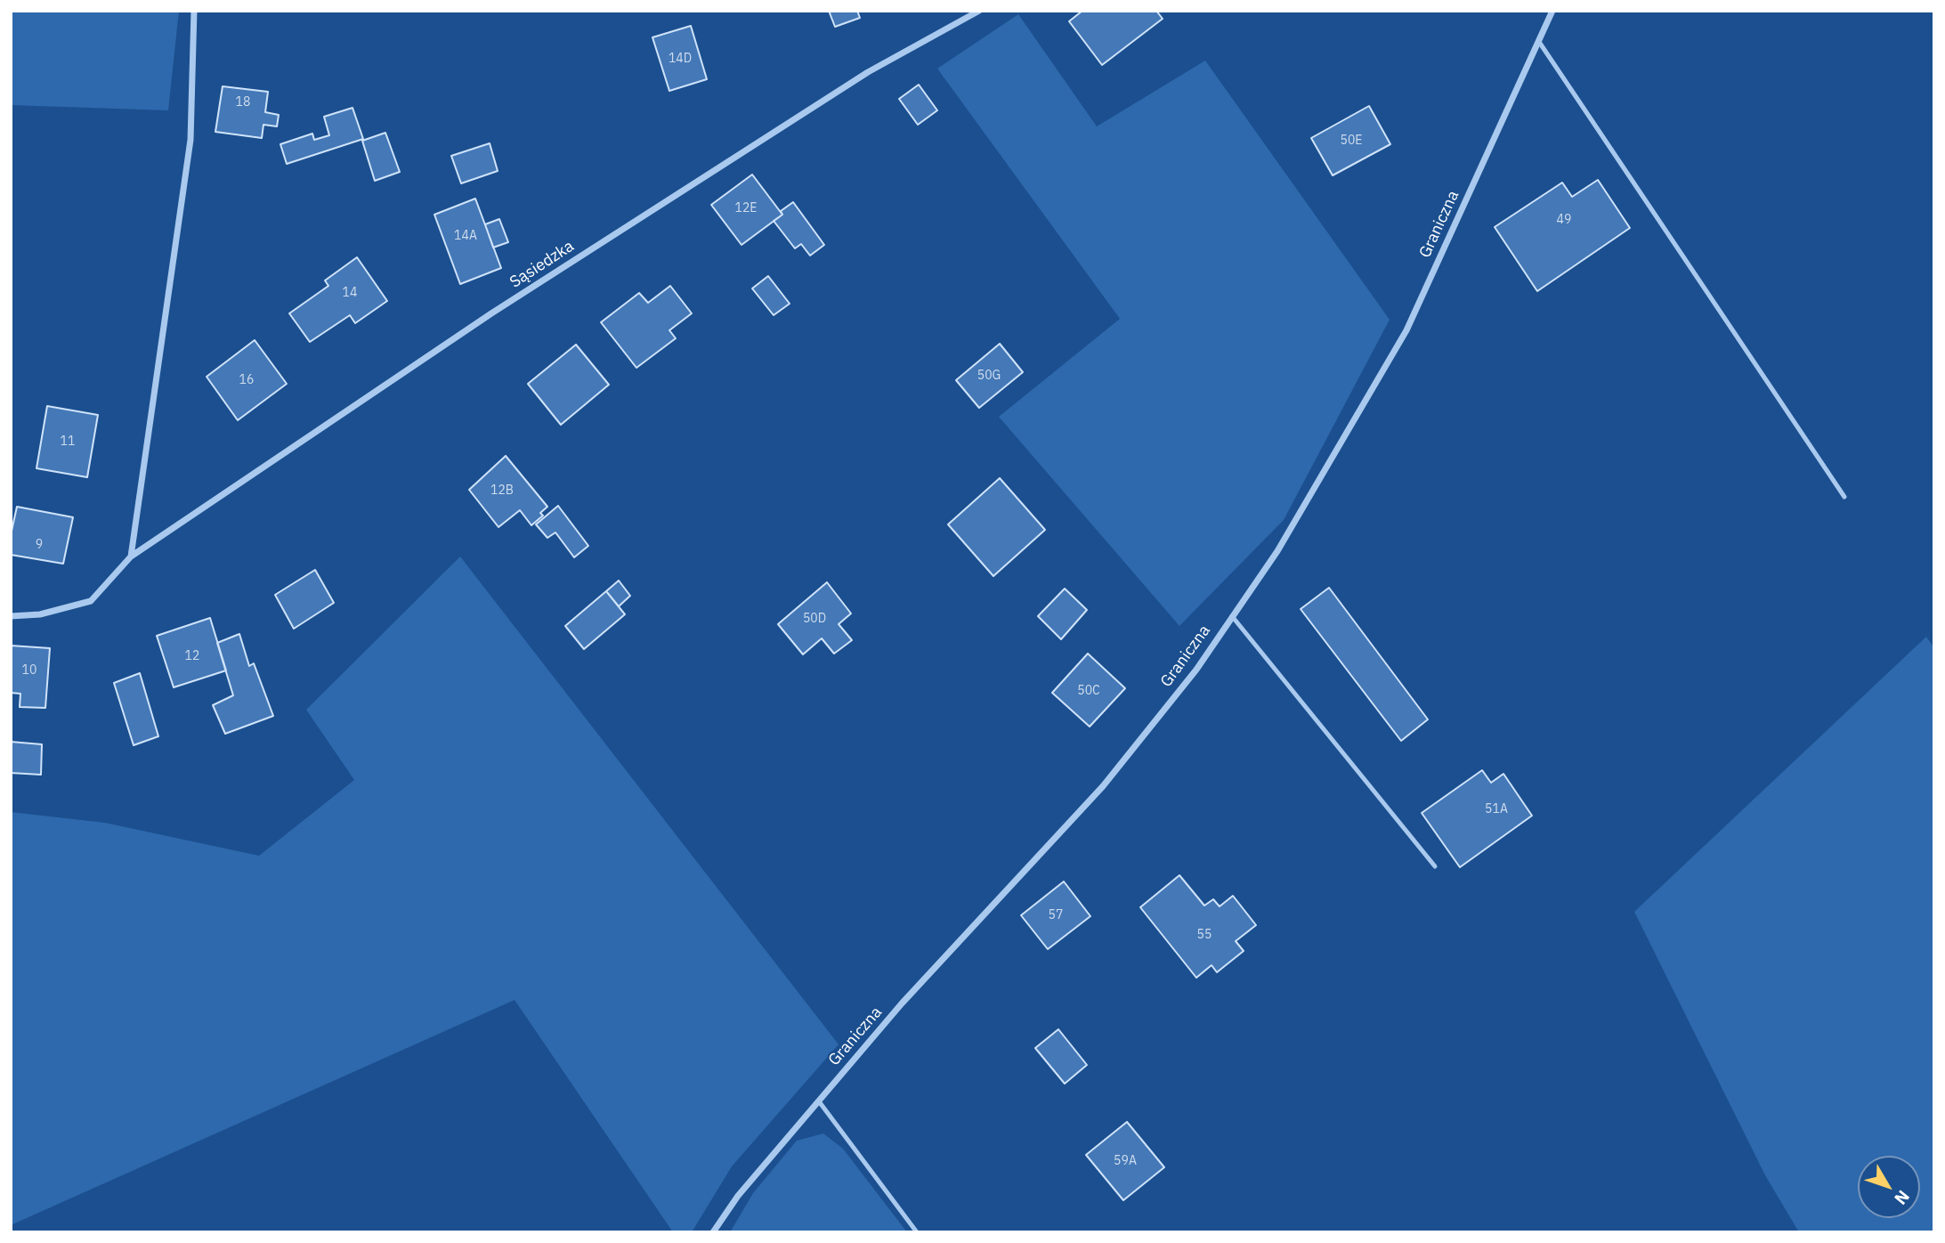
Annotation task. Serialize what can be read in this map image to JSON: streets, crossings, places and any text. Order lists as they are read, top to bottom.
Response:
{
  "streets": {
    "street": ["Graniczna", "Sąsiedzka"]
  },
  "house_numbers": [
    "14D",
    "18",
    "50E",
    "12E",
    "49",
    "14A",
    "14",
    "50G",
    "16",
    "11",
    "12B",
    "9",
    "50D",
    "12",
    "10",
    "50C",
    "51A",
    "57",
    "55",
    "59A"
  ],
  "north": "bottom right"
}
